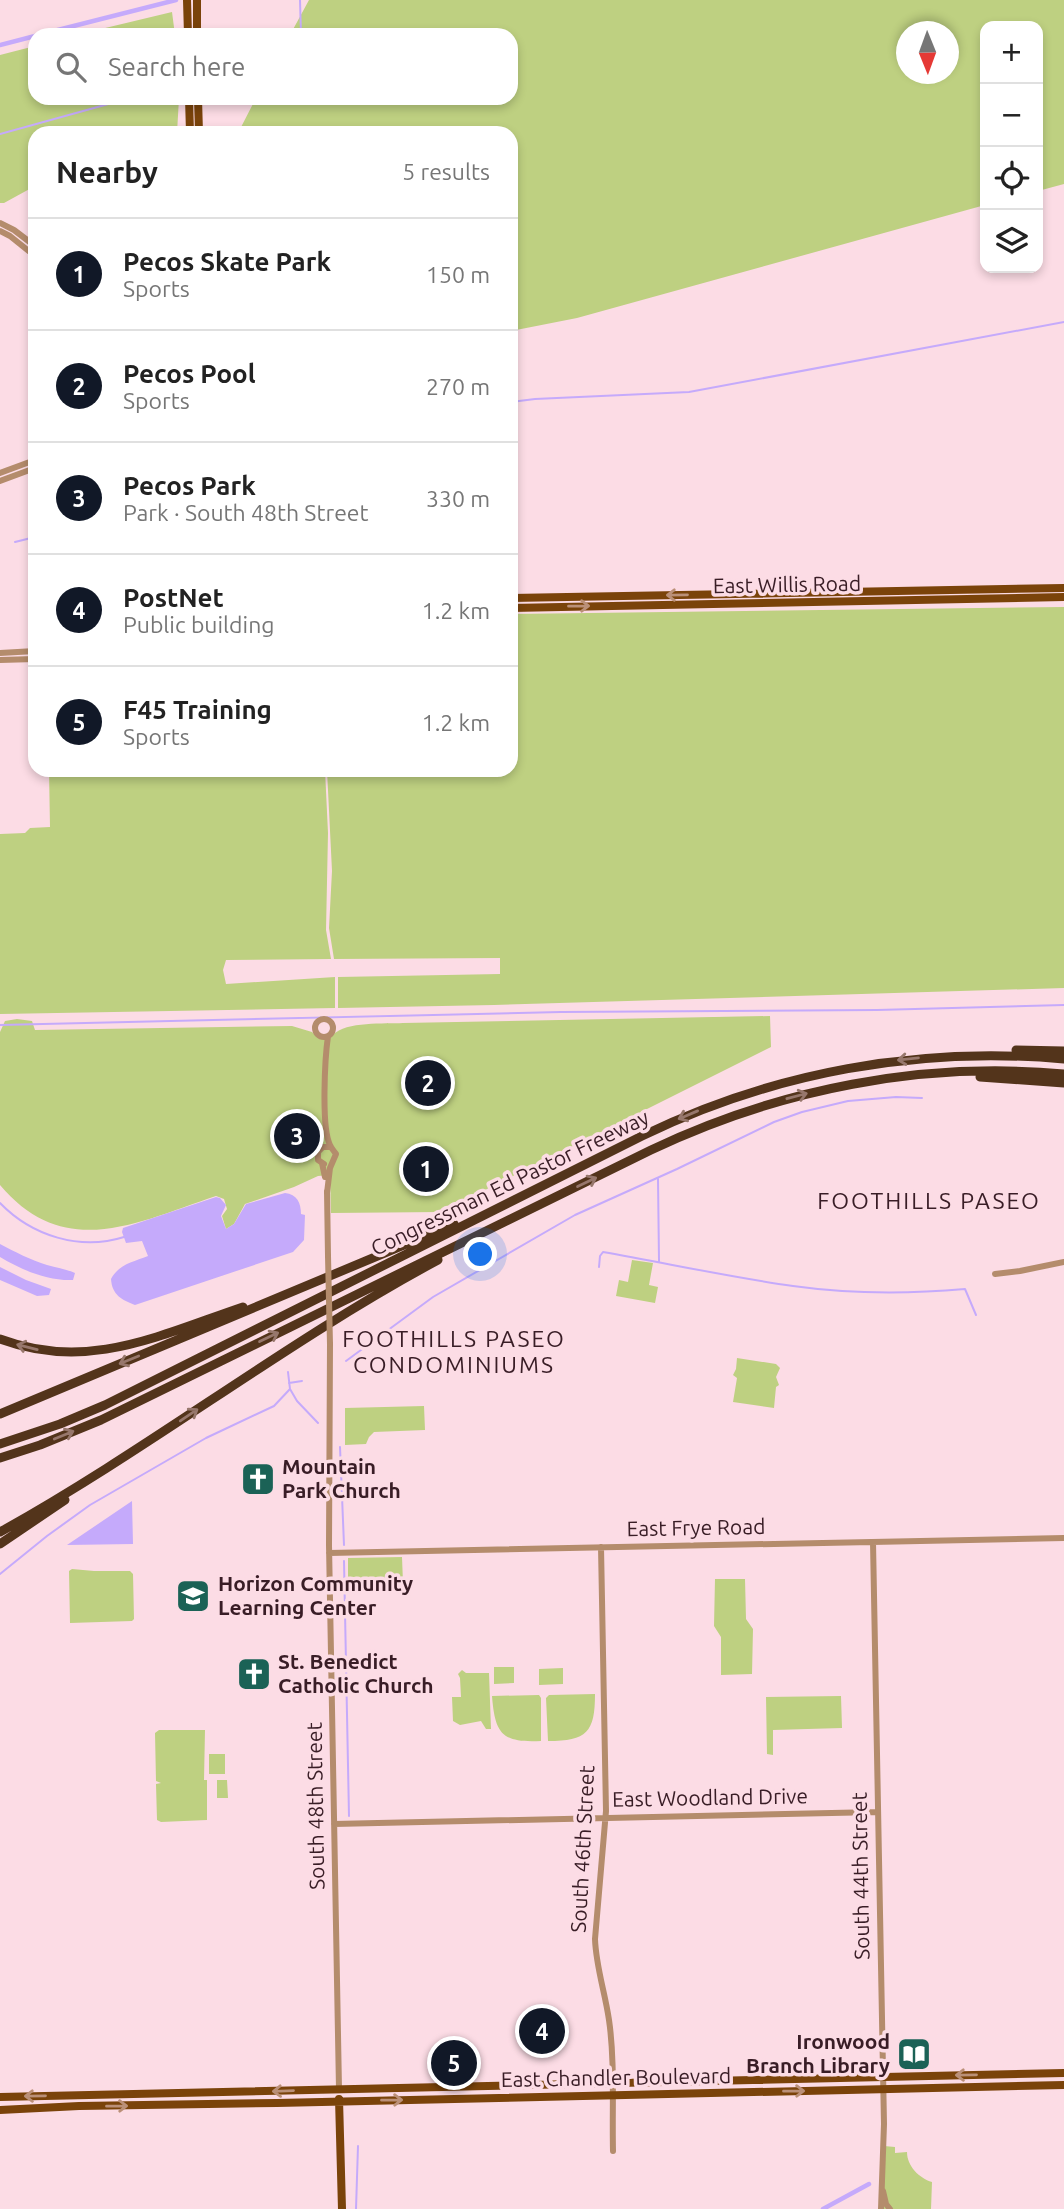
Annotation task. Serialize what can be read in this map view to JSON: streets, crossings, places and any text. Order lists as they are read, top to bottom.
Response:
{
  "streets": {
    "highway": ["Congressman Ed Pastor Freeway"],
    "main road": ["East Willis Road", "South 48th Street", "East Chandler Boulevard"],
    "street": [
      "East Frye Road",
      "East Woodland Drive",
      "South 46th Street",
      "South 44th Street"
    ]
  },
  "crossings": [
    ["East Frye Road", "South 48th Street"],
    ["East Frye Road", "South 46th Street"],
    ["East Frye Road", "South 44th Street"],
    ["East Woodland Drive", "South 48th Street"],
    ["East Woodland Drive", "South 46th Street"],
    ["East Woodland Drive", "South 44th Street"],
    ["South 48th Street", "East Chandler Boulevard"],
    ["South 46th Street", "East Chandler Boulevard"],
    ["South 44th Street", "East Chandler Boulevard"]
  ],
  "districts": ["FOOTHILLS PASEO", "FOOTHILLS PASEO CONDOMINIUMS"],
  "places": {
    "church": ["Mountain Park Church", "St. Benedict Catholic Church"],
    "school or university": ["Horizon Community Learning Center"],
    "library": ["Ironwood Branch Library"]
  },
  "north": "bottom",
  "page": {
    "map_buttons": ["+", "−"],
    "search": "Search here",
    "heading": ["Nearby", "5 results"],
    "list": [
      {
        "mark": "1",
        "name": "Pecos Skate Park",
        "note": "Sports",
        "value": "150 m"
      },
      {
        "mark": "2",
        "name": "Pecos Pool",
        "note": "Sports",
        "value": "270 m"
      },
      {
        "mark": "3",
        "name": "Pecos Park",
        "note": "Park · South 48th Street",
        "value": "330 m"
      },
      {
        "mark": "4",
        "name": "PostNet",
        "note": "Public building",
        "value": "1.2 km"
      },
      {
        "mark": "5",
        "name": "F45 Training",
        "note": "Sports",
        "value": "1.2 km"
      }
    ],
    "pins": [
      "2",
      "3",
      "1",
      "4",
      "5"
    ]
  }
}
